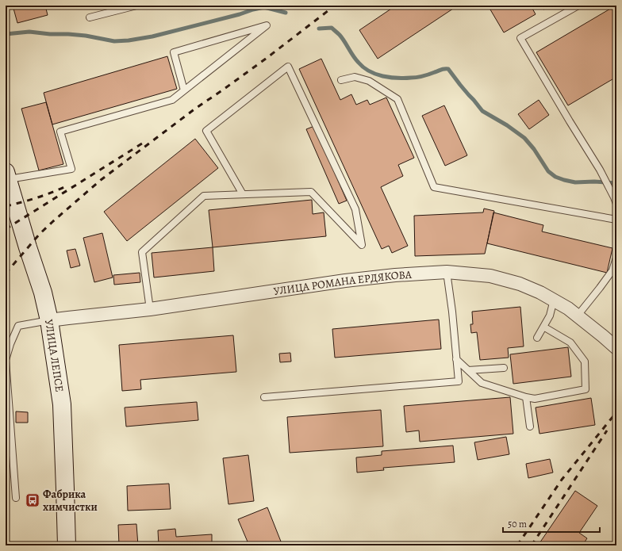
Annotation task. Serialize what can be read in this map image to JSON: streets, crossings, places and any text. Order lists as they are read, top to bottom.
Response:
{
  "streets": {
    "main road": ["УЛИЦА ЛЕПСЕ"],
    "street": ["УЛИЦА РОМАНА ЕРДЯКОВА"]
  },
  "crossings": [
    ["УЛИЦА РОМАНА ЕРДЯКОВА", "УЛИЦА ЛЕПСЕ"]
  ],
  "places": {
    "bus stop": ["Фабрика химчистки"]
  },
  "scale_bar": "50 m"
}
